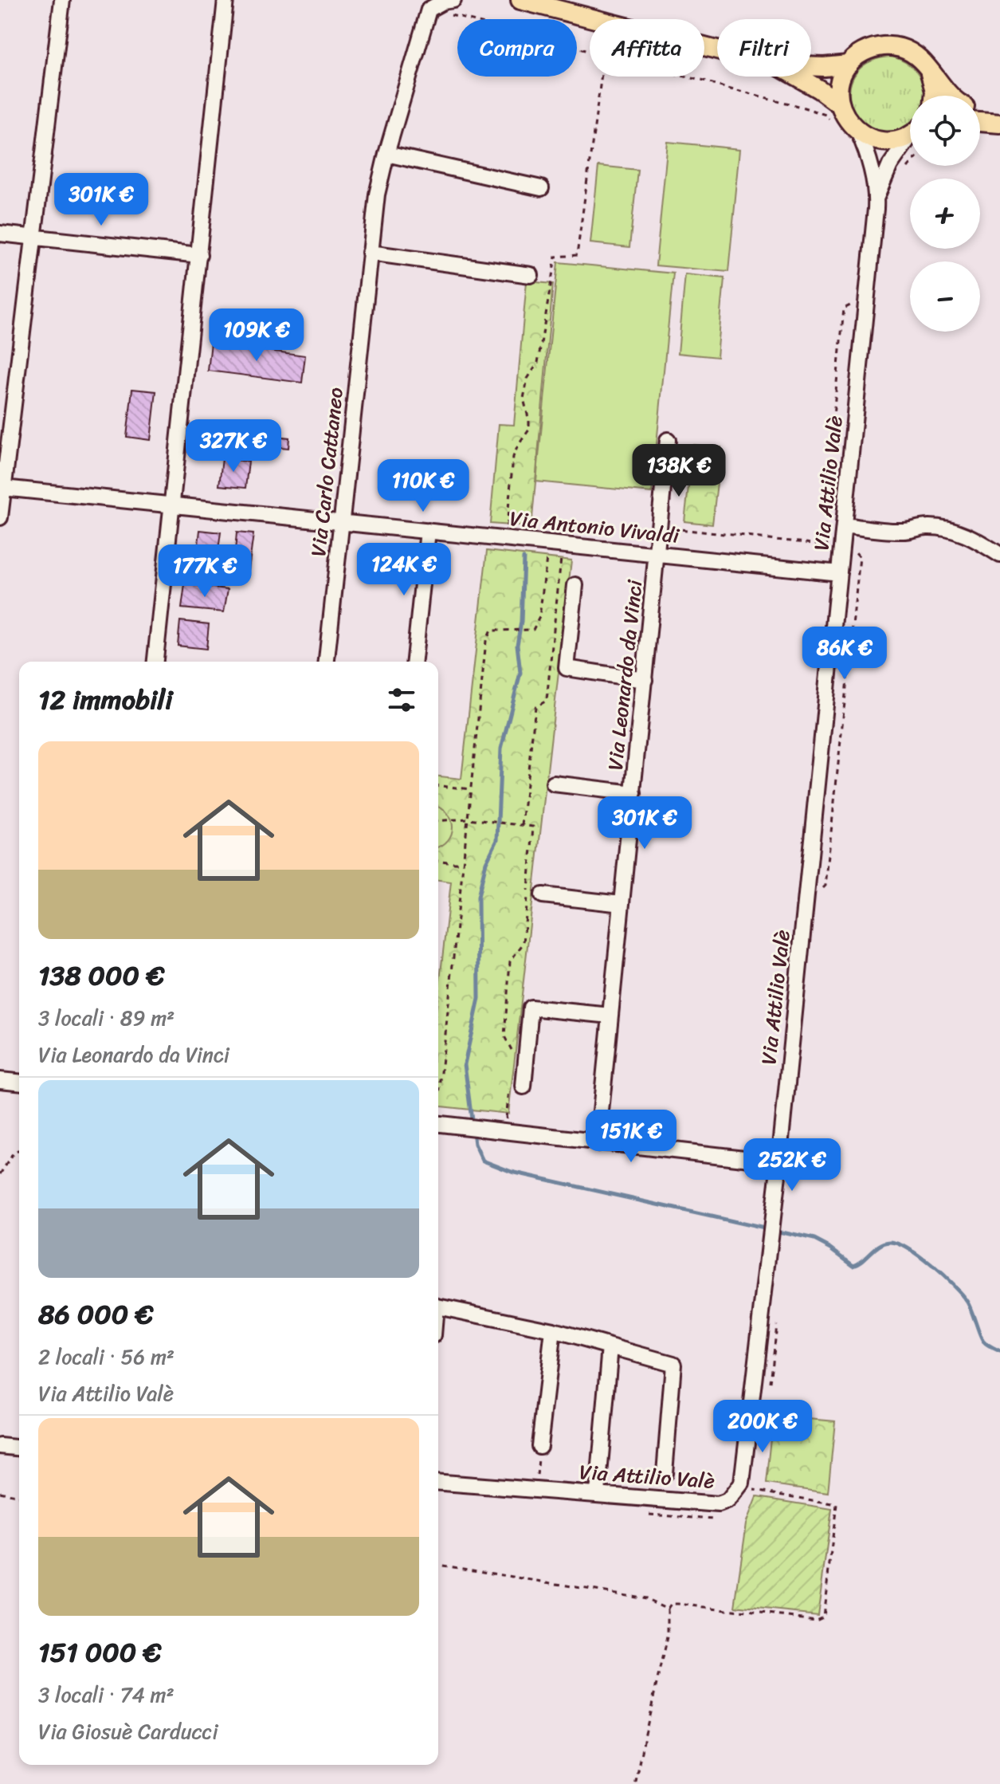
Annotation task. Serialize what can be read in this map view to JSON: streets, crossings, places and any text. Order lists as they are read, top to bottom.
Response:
{
  "streets": {
    "street": [
      "Via Carlo Cattaneo",
      "Via Attilio Valè",
      "Via Antonio Vivaldi",
      "Via Leonardo da Vinci"
    ]
  },
  "crossings": [
    ["Via Carlo Cattaneo", "Via Antonio Vivaldi"],
    ["Via Attilio Valè", "Via Antonio Vivaldi"],
    ["Via Antonio Vivaldi", "Via Leonardo da Vinci"]
  ],
  "page": {
    "chip": ["Compra", "Affitta", "Filtri"],
    "map_buttons": ["+", "−"],
    "price": [
      "301K €",
      "109K €",
      "327K €",
      "138K €",
      "110K €",
      "124K €",
      "177K €",
      "86K €",
      "301K €",
      "151K €",
      "252K €",
      "200K €"
    ],
    "heading": "12 immobili",
    "list": [
      {
        "name": "138 000 €",
        "note": "3 locali · 89 m² · Via Leonardo da Vinci"
      },
      {
        "name": "86 000 €",
        "note": "2 locali · 56 m² · Via Attilio Valè"
      },
      {
        "name": "151 000 €",
        "note": "3 locali · 74 m² · Via Giosuè Carducci"
      }
    ]
  }
}
